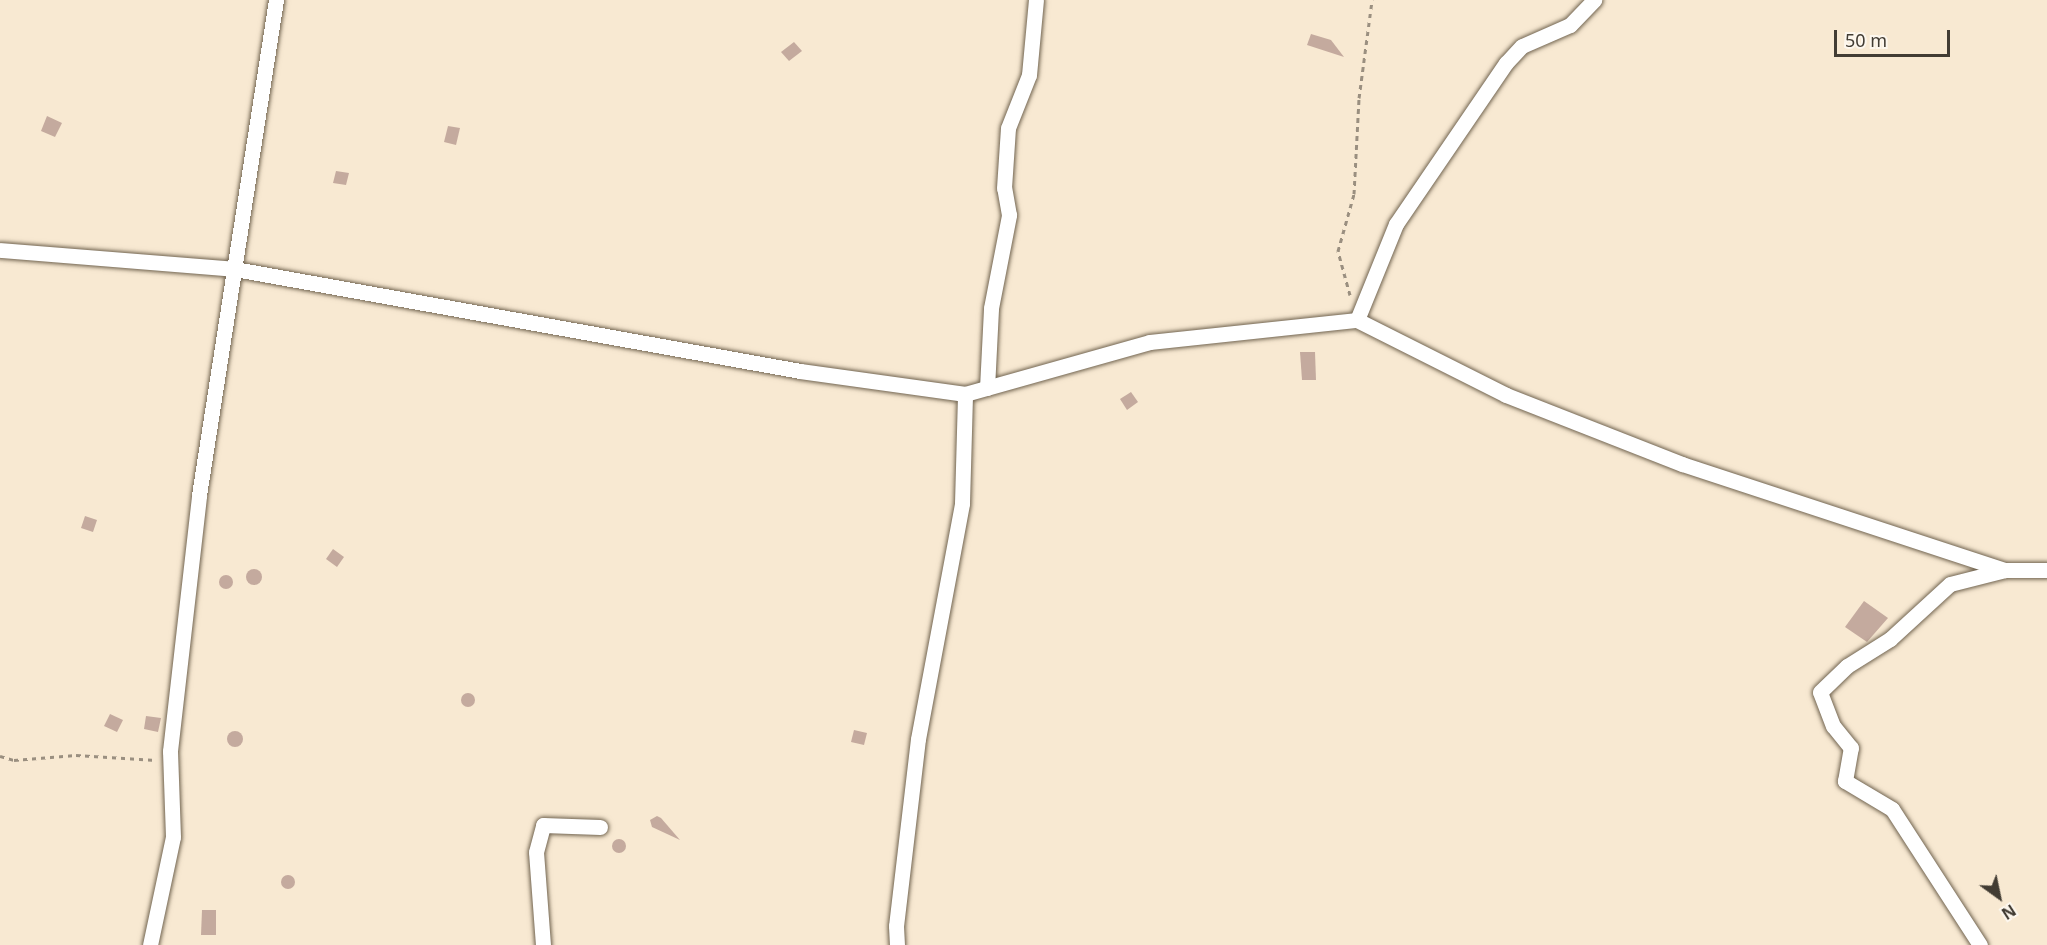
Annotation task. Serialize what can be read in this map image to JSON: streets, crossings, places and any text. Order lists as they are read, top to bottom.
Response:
{
  "scale_bar": "50 m",
  "north": "bottom right"
}
